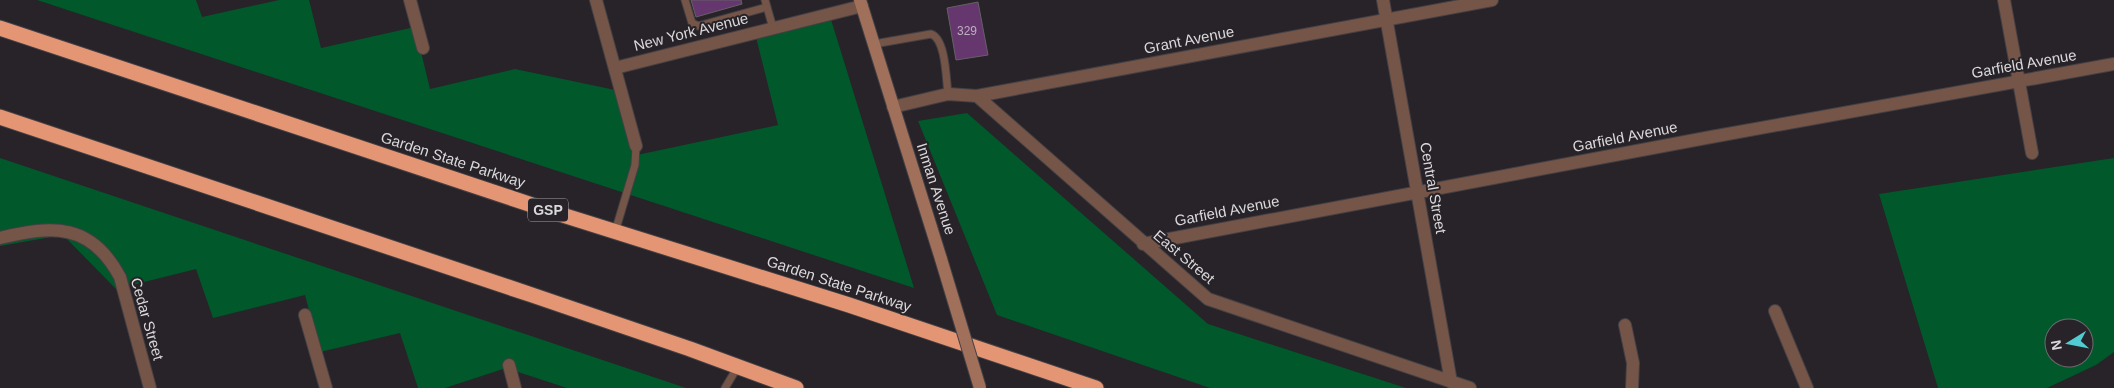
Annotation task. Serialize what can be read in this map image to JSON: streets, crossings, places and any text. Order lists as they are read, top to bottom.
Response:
{
  "streets": {
    "highway": ["Garden State Parkway", "GSP"],
    "main road": ["Inman Avenue"],
    "street": [
      "New York Avenue",
      "Grant Avenue",
      "Garfield Avenue",
      "Central Street",
      "East Street",
      "Cedar Street"
    ]
  },
  "crossings": [
    ["New York Avenue", "Inman Avenue"],
    ["Grant Avenue", "Central Street"],
    ["Grant Avenue", "Inman Avenue"],
    ["Grant Avenue", "East Street"],
    ["Garfield Avenue", "Central Street"],
    ["Garfield Avenue", "East Street"],
    ["Central Street", "East Street"]
  ],
  "house_numbers": ["329"],
  "north": "left"
}
